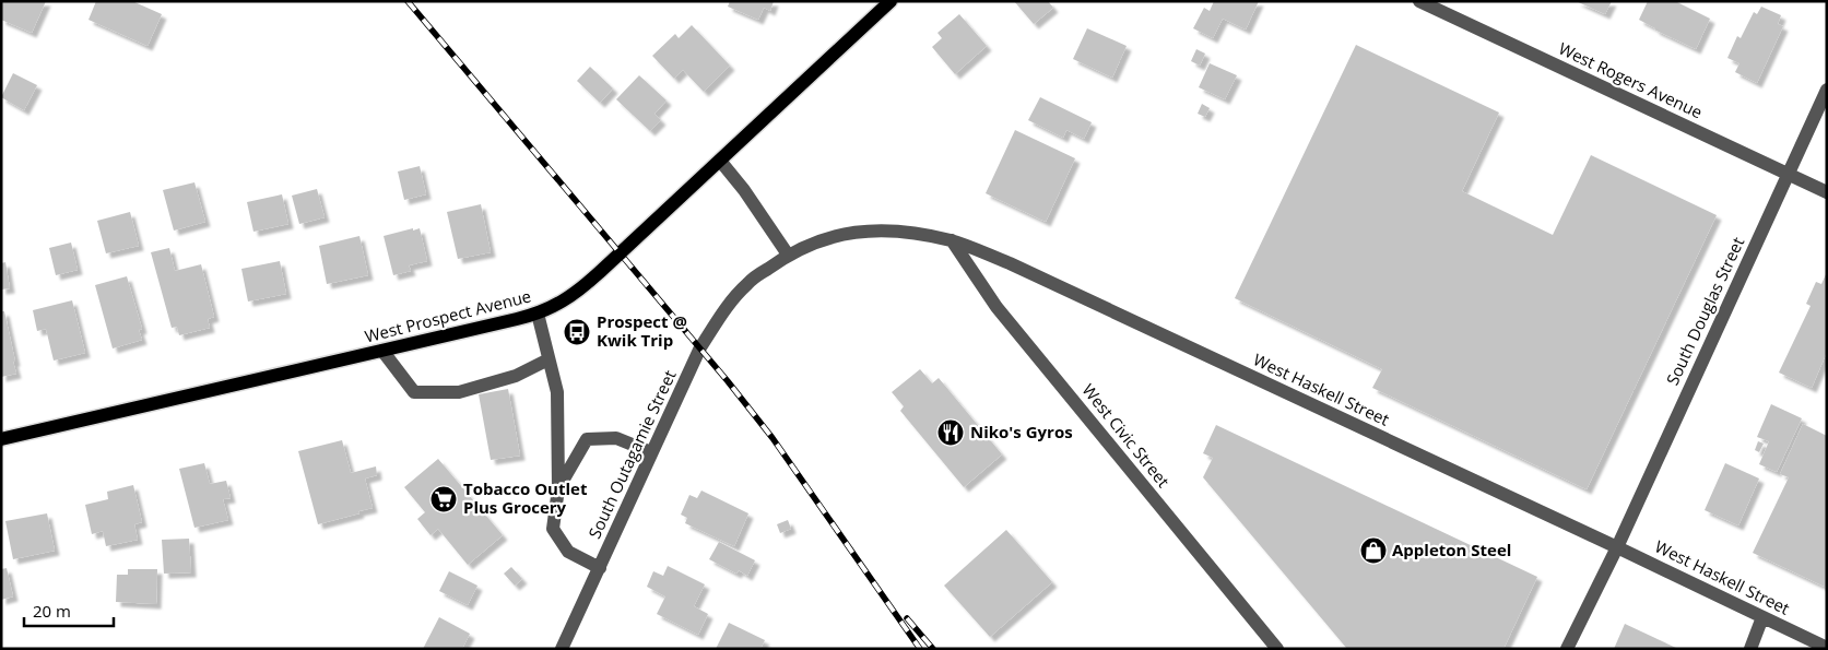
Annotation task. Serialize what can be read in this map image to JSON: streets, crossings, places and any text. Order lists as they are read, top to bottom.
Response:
{
  "streets": {
    "main road": ["West Prospect Avenue"],
    "street": [
      "West Rogers Avenue",
      "South Douglas Street",
      "West Haskell Street",
      "West Civic Street",
      "South Outagamie Street"
    ]
  },
  "crossings": [
    ["West Rogers Avenue", "South Douglas Street"],
    ["South Douglas Street", "West Haskell Street"],
    ["West Haskell Street", "West Civic Street"],
    ["West Haskell Street", "South Outagamie Street"]
  ],
  "places": {
    "bus stop": ["Prospect @ Kwik Trip"],
    "restaurant": ["Niko's Gyros"],
    "supermarket": ["Tobacco Outlet Plus Grocery"],
    "shop": ["Appleton Steel"]
  },
  "scale_bar": "20 m"
}
